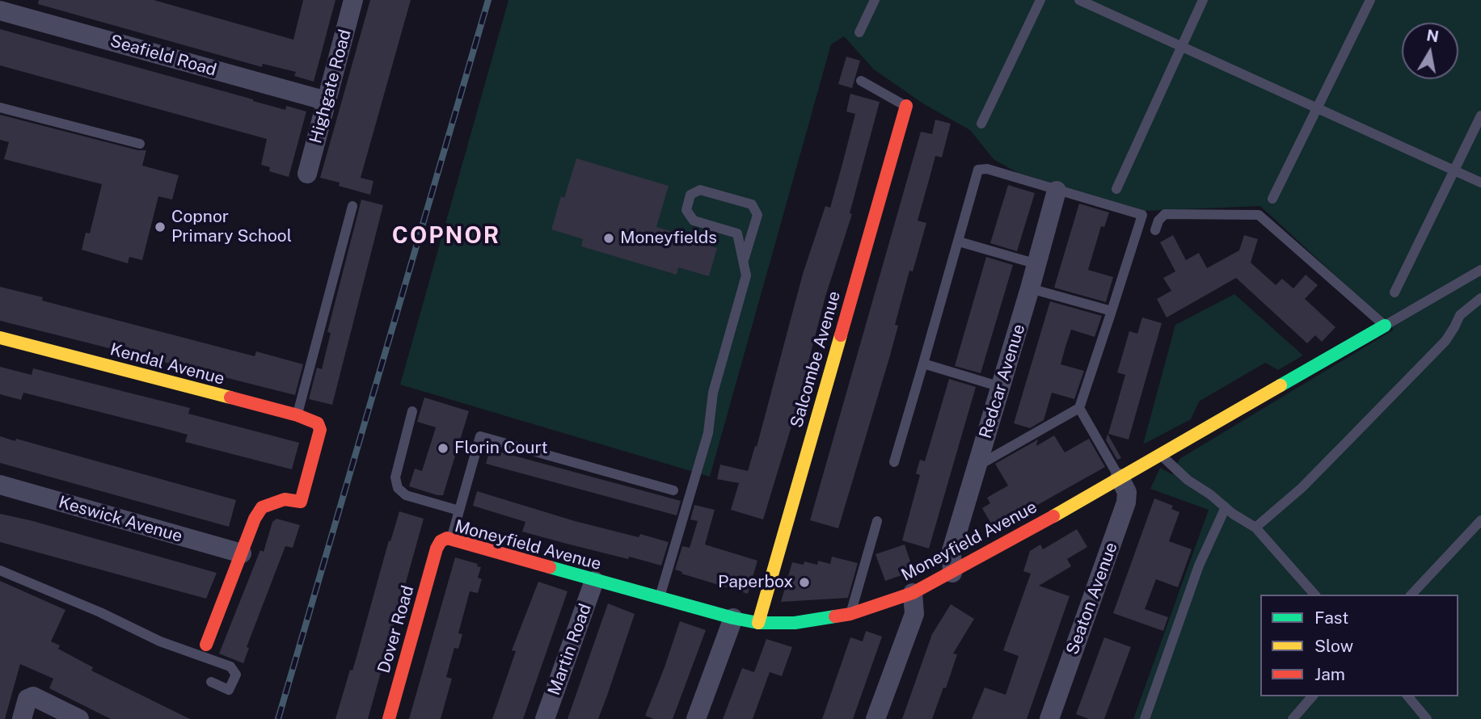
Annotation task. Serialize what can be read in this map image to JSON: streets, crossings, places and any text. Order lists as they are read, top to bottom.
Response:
{
  "streets": {
    "street": [
      "Seafield Road",
      "Highgate Road",
      "Salcombe Avenue",
      "Kendal Avenue",
      "Redcar Avenue",
      "Keswick Avenue",
      "Moneyfield Avenue",
      "Seaton Avenue",
      "Dover Road",
      "Martin Road"
    ]
  },
  "crossings": [
    ["Seafield Road", "Highgate Road"],
    ["Salcombe Avenue", "Moneyfield Avenue"],
    ["Kendal Avenue", "Keswick Avenue"],
    ["Redcar Avenue", "Moneyfield Avenue"],
    ["Moneyfield Avenue", "Seaton Avenue"],
    ["Moneyfield Avenue", "Dover Road"],
    ["Moneyfield Avenue", "Martin Road"]
  ],
  "districts": ["COPNOR"],
  "places": [
    "Copnor Primary School",
    "Moneyfields",
    "Florin Court",
    "Paperbox"
  ],
  "legend": ["Fast", "Slow", "Jam"],
  "north": "top"
}
